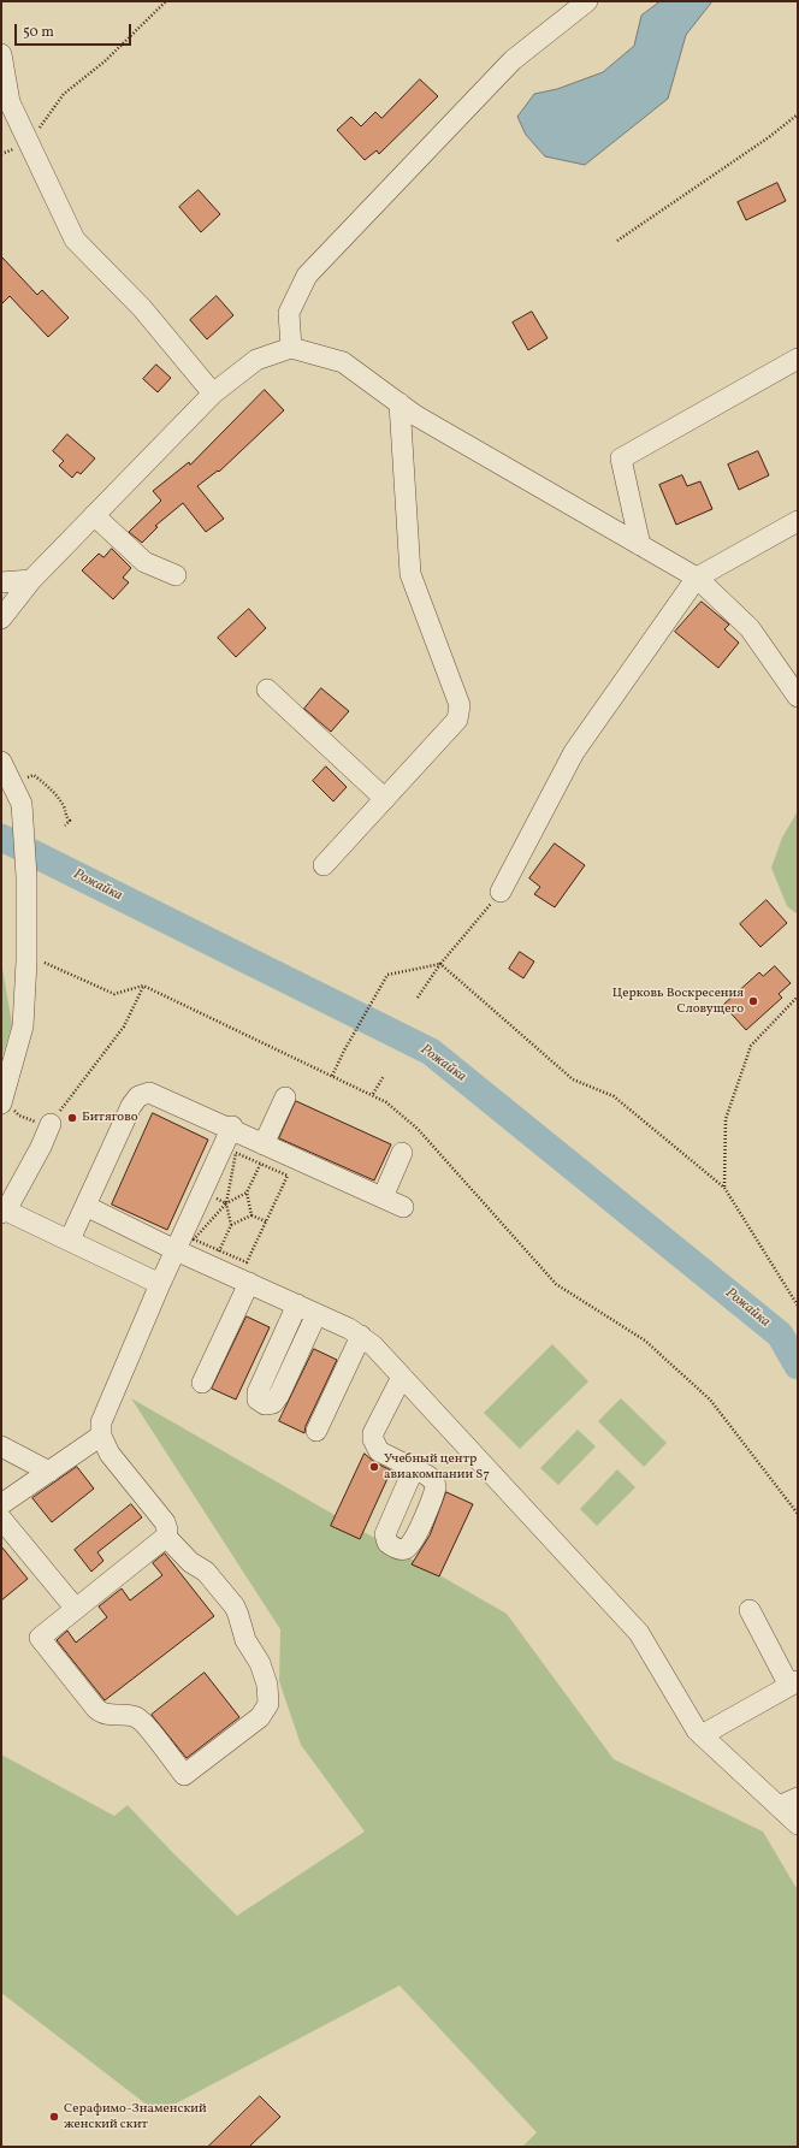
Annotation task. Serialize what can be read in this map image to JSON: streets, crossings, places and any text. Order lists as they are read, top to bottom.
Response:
{
  "water": ["Рожайка"],
  "places": [
    "Церковь Воскресения Словущего",
    "Битягово",
    "Учебный центр авиакомпании S7",
    "Серафимо-Знаменский женский скит"
  ],
  "scale_bar": "50 m"
}
